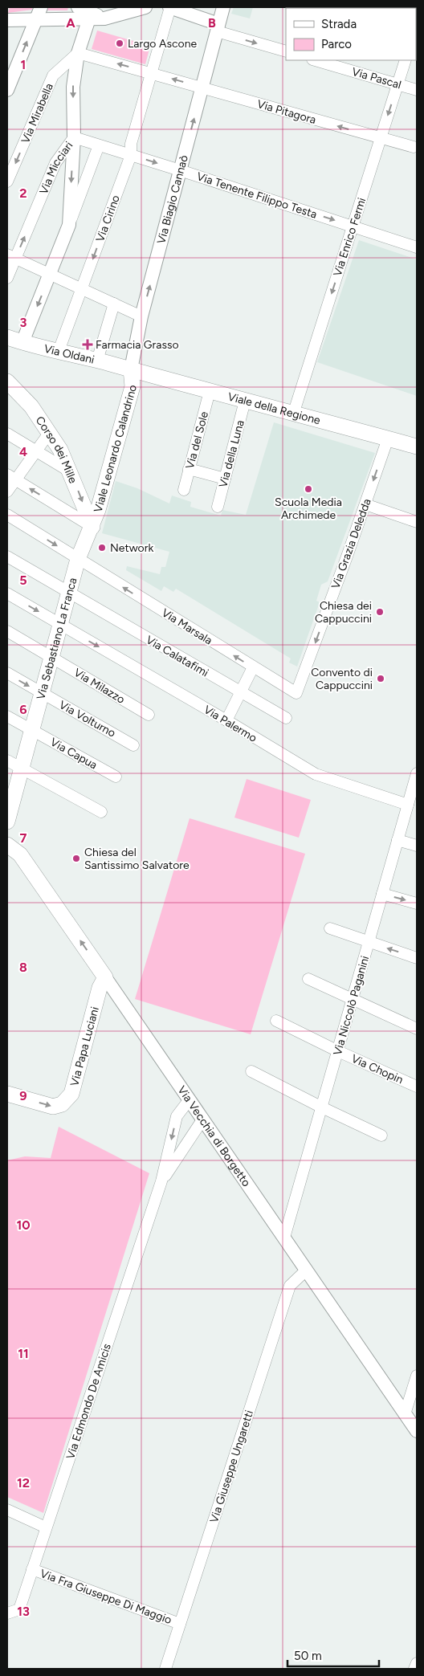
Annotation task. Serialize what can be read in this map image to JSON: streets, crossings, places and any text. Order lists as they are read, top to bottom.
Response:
{
  "streets": {
    "main road": [
      "Via Oldani",
      "Viale della Regione",
      "Viale Leonardo Calandrino",
      "Corso dei Mille",
      "Via Sebastiano La Franca",
      "Via Papa Luciani",
      "Via Vecchia di Borgetto"
    ],
    "street": [
      "Via Pascal",
      "Via Pitagora",
      "Via Mirabella",
      "Via Micciari",
      "Via Tenente Filippo Testa",
      "Via Biagio Cannaò",
      "Via Cirino",
      "Via Enrico Fermi",
      "Via del Sole",
      "Via della Luna",
      "Via Grazia Deledda",
      "Via Marsala",
      "Via Calatafimi",
      "Via Milazzo",
      "Via Volturno",
      "Via Palermo",
      "Via Capua",
      "Via Niccolò Paganini",
      "Via Chopin",
      "Via Edmondo De Amicis",
      "Via Giuseppe Ungaretti",
      "Via Fra Giuseppe Di Maggio"
    ]
  },
  "crossings": [
    ["Via Pascal", "Via Enrico Fermi"],
    ["Via Pitagora", "Via Mirabella"],
    ["Via Pitagora", "Via Micciari"],
    ["Via Pitagora", "Via Biagio Cannaò"],
    ["Via Pitagora", "Via Cirino"],
    ["Via Pitagora", "Via Enrico Fermi"],
    ["Via Mirabella", "Via Micciari"],
    ["Via Micciari", "Via Tenente Filippo Testa"],
    ["Via Tenente Filippo Testa", "Via Biagio Cannaò"],
    ["Via Tenente Filippo Testa", "Via Cirino"],
    ["Via Tenente Filippo Testa", "Via Enrico Fermi"],
    ["Via Biagio Cannaò", "Via Oldani"],
    ["Via Biagio Cannaò", "Viale della Regione"],
    ["Via Biagio Cannaò", "Viale Leonardo Calandrino"],
    ["Via Cirino", "Via Oldani"],
    ["Via Enrico Fermi", "Viale della Regione"],
    ["Via Oldani", "Viale della Regione"],
    ["Via Oldani", "Viale Leonardo Calandrino"],
    ["Viale della Regione", "Via del Sole"],
    ["Viale della Regione", "Viale Leonardo Calandrino"],
    ["Viale della Regione", "Via della Luna"],
    ["Viale della Regione", "Via Grazia Deledda"],
    ["Viale Leonardo Calandrino", "Corso dei Mille"],
    ["Viale Leonardo Calandrino", "Via Sebastiano La Franca"],
    ["Corso dei Mille", "Via Sebastiano La Franca"],
    ["Via Grazia Deledda", "Via Marsala"],
    ["Via Marsala", "Via Sebastiano La Franca"],
    ["Via Sebastiano La Franca", "Via Calatafimi"],
    ["Via Sebastiano La Franca", "Via Milazzo"],
    ["Via Sebastiano La Franca", "Via Volturno"],
    ["Via Sebastiano La Franca", "Via Palermo"],
    ["Via Sebastiano La Franca", "Via Capua"],
    ["Via Palermo", "Via Niccolò Paganini"],
    ["Via Niccolò Paganini", "Via Chopin"],
    ["Via Niccolò Paganini", "Via Vecchia di Borgetto"],
    ["Via Papa Luciani", "Via Vecchia di Borgetto"],
    ["Via Vecchia di Borgetto", "Via Giuseppe Ungaretti"],
    ["Via Edmondo De Amicis", "Via Fra Giuseppe Di Maggio"],
    ["Via Giuseppe Ungaretti", "Via Fra Giuseppe Di Maggio"]
  ],
  "one_way": [
    "Via Tenente Filippo Testa",
    "Via Enrico Fermi",
    "Corso dei Mille",
    "Via Grazia Deledda",
    "Via Palermo"
  ],
  "places": {
    "other": [
      "Largo Ascone",
      "Scuola Media Archimede",
      "Network",
      "Chiesa dei Cappuccini",
      "Convento di Cappuccini",
      "Chiesa del Santissimo Salvatore"
    ],
    "health": ["Farmacia Grasso"]
  },
  "legend": ["Strada", "Parco"],
  "scale_bar": "50 m",
  "grid": {
    "columns": ["A", "B"],
    "rows": [
      "1",
      "2",
      "3",
      "4",
      "5",
      "6",
      "7",
      "8",
      "9",
      "10",
      "11",
      "12",
      "13"
    ]
  }
}
